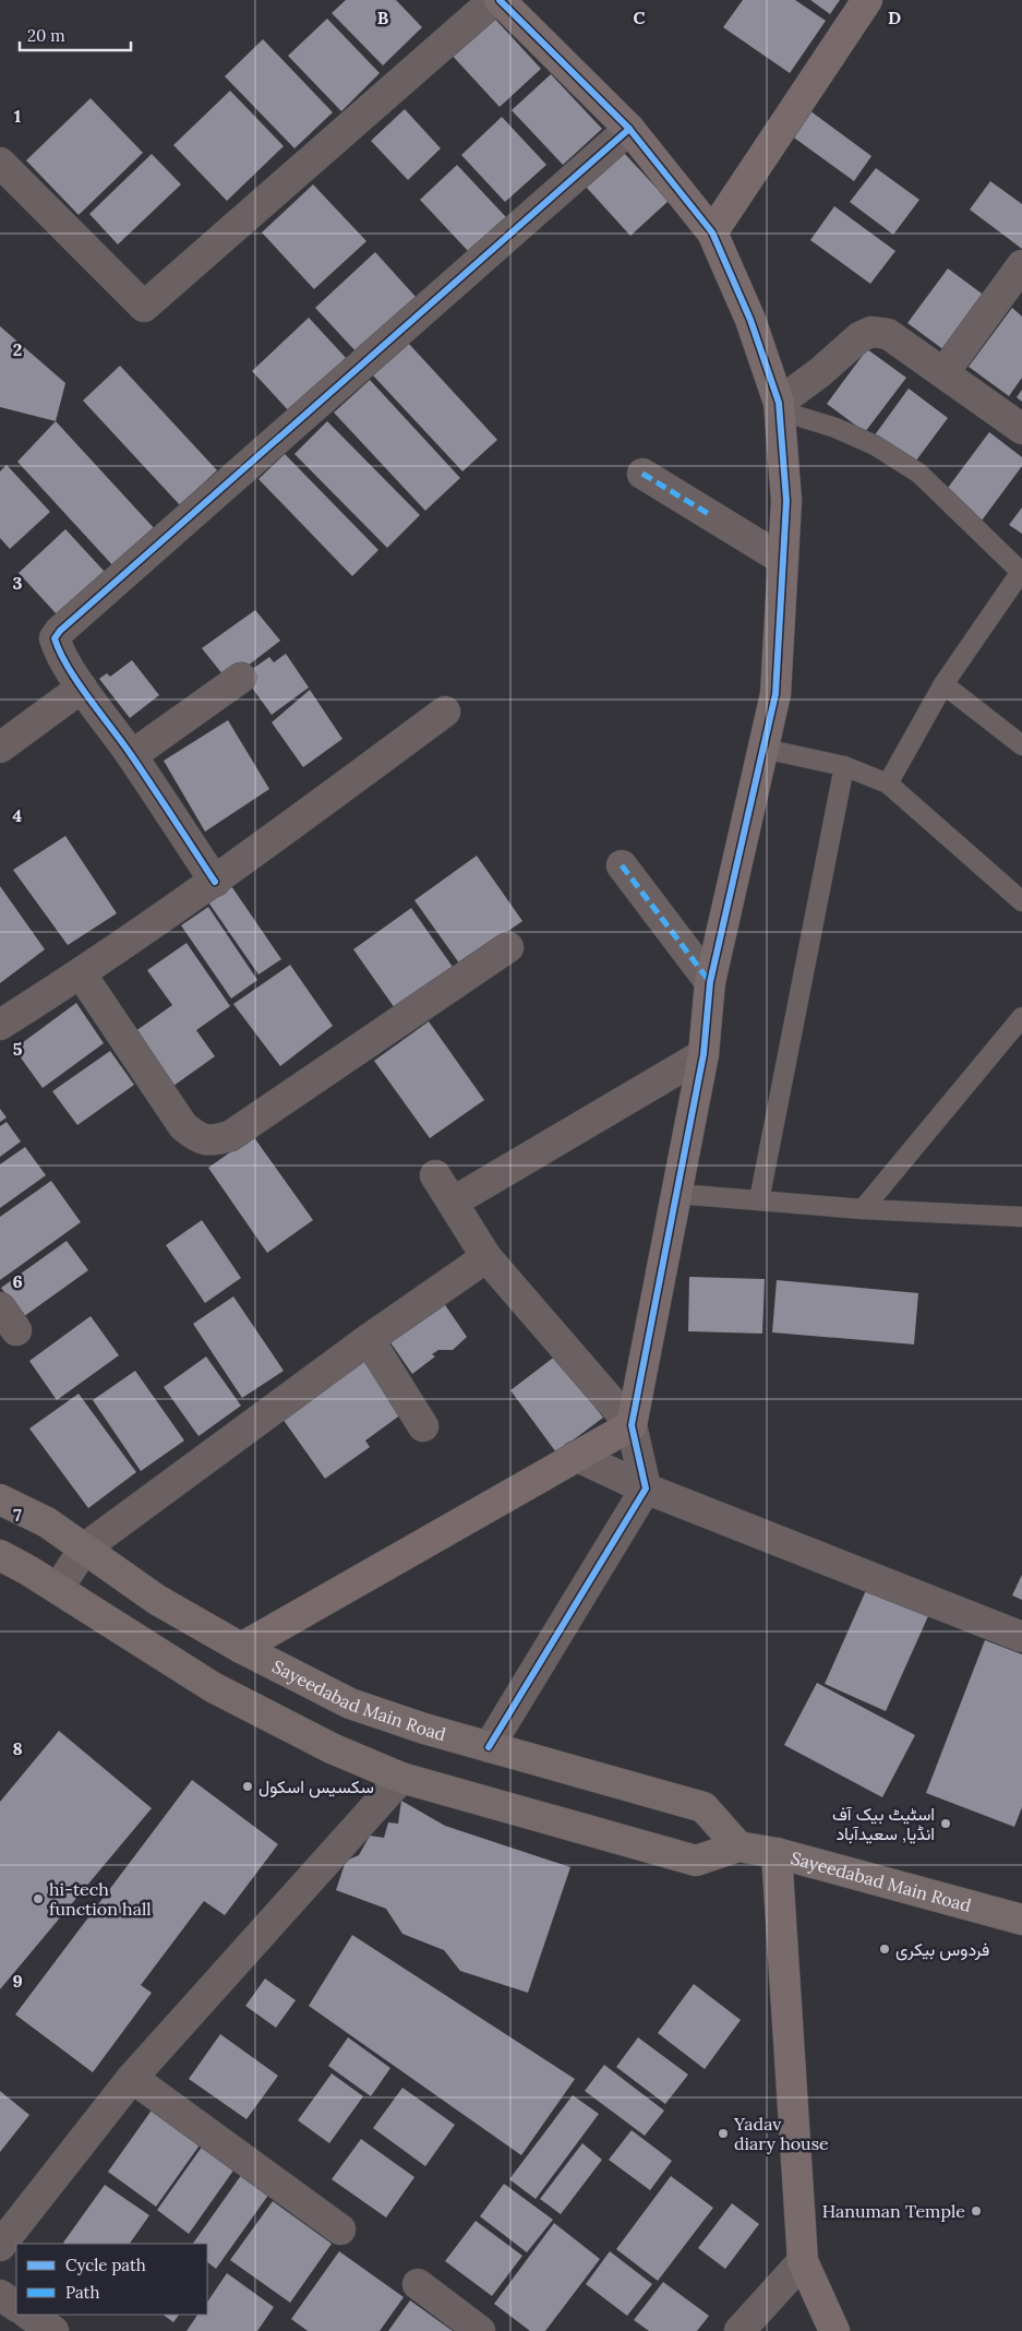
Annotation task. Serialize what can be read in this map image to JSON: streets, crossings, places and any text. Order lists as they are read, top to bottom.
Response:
{
  "streets": {
    "main road": ["Sayeedabad Main Road"]
  },
  "places": [
    "سکسیس اسکول",
    "اسٹیٹ بیک آف انڈیا, سعیدآباد",
    "hi-tech function hall",
    "فردوس بیکری",
    "Yadav diary house",
    "Hanuman Temple"
  ],
  "legend": ["Cycle path", "Path"],
  "scale_bar": "20 m",
  "grid": {
    "columns": ["B", "C", "D"],
    "rows": [
      "1",
      "2",
      "3",
      "4",
      "5",
      "6",
      "7",
      "8",
      "9"
    ]
  }
}
